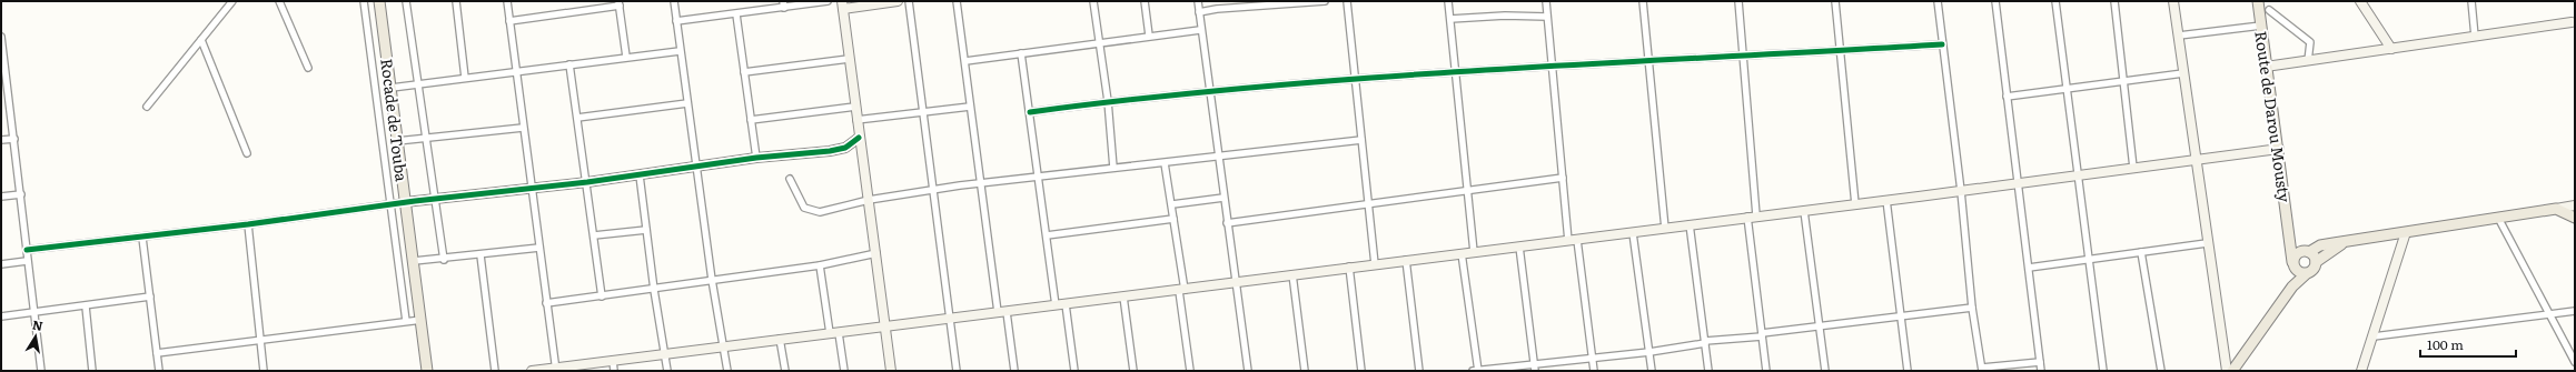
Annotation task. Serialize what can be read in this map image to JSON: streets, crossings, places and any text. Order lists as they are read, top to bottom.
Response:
{
  "streets": {
    "main road": ["Route de Darou Mousty", "Rocade de Touba"]
  },
  "scale_bar": "100 m",
  "north": "top"
}
